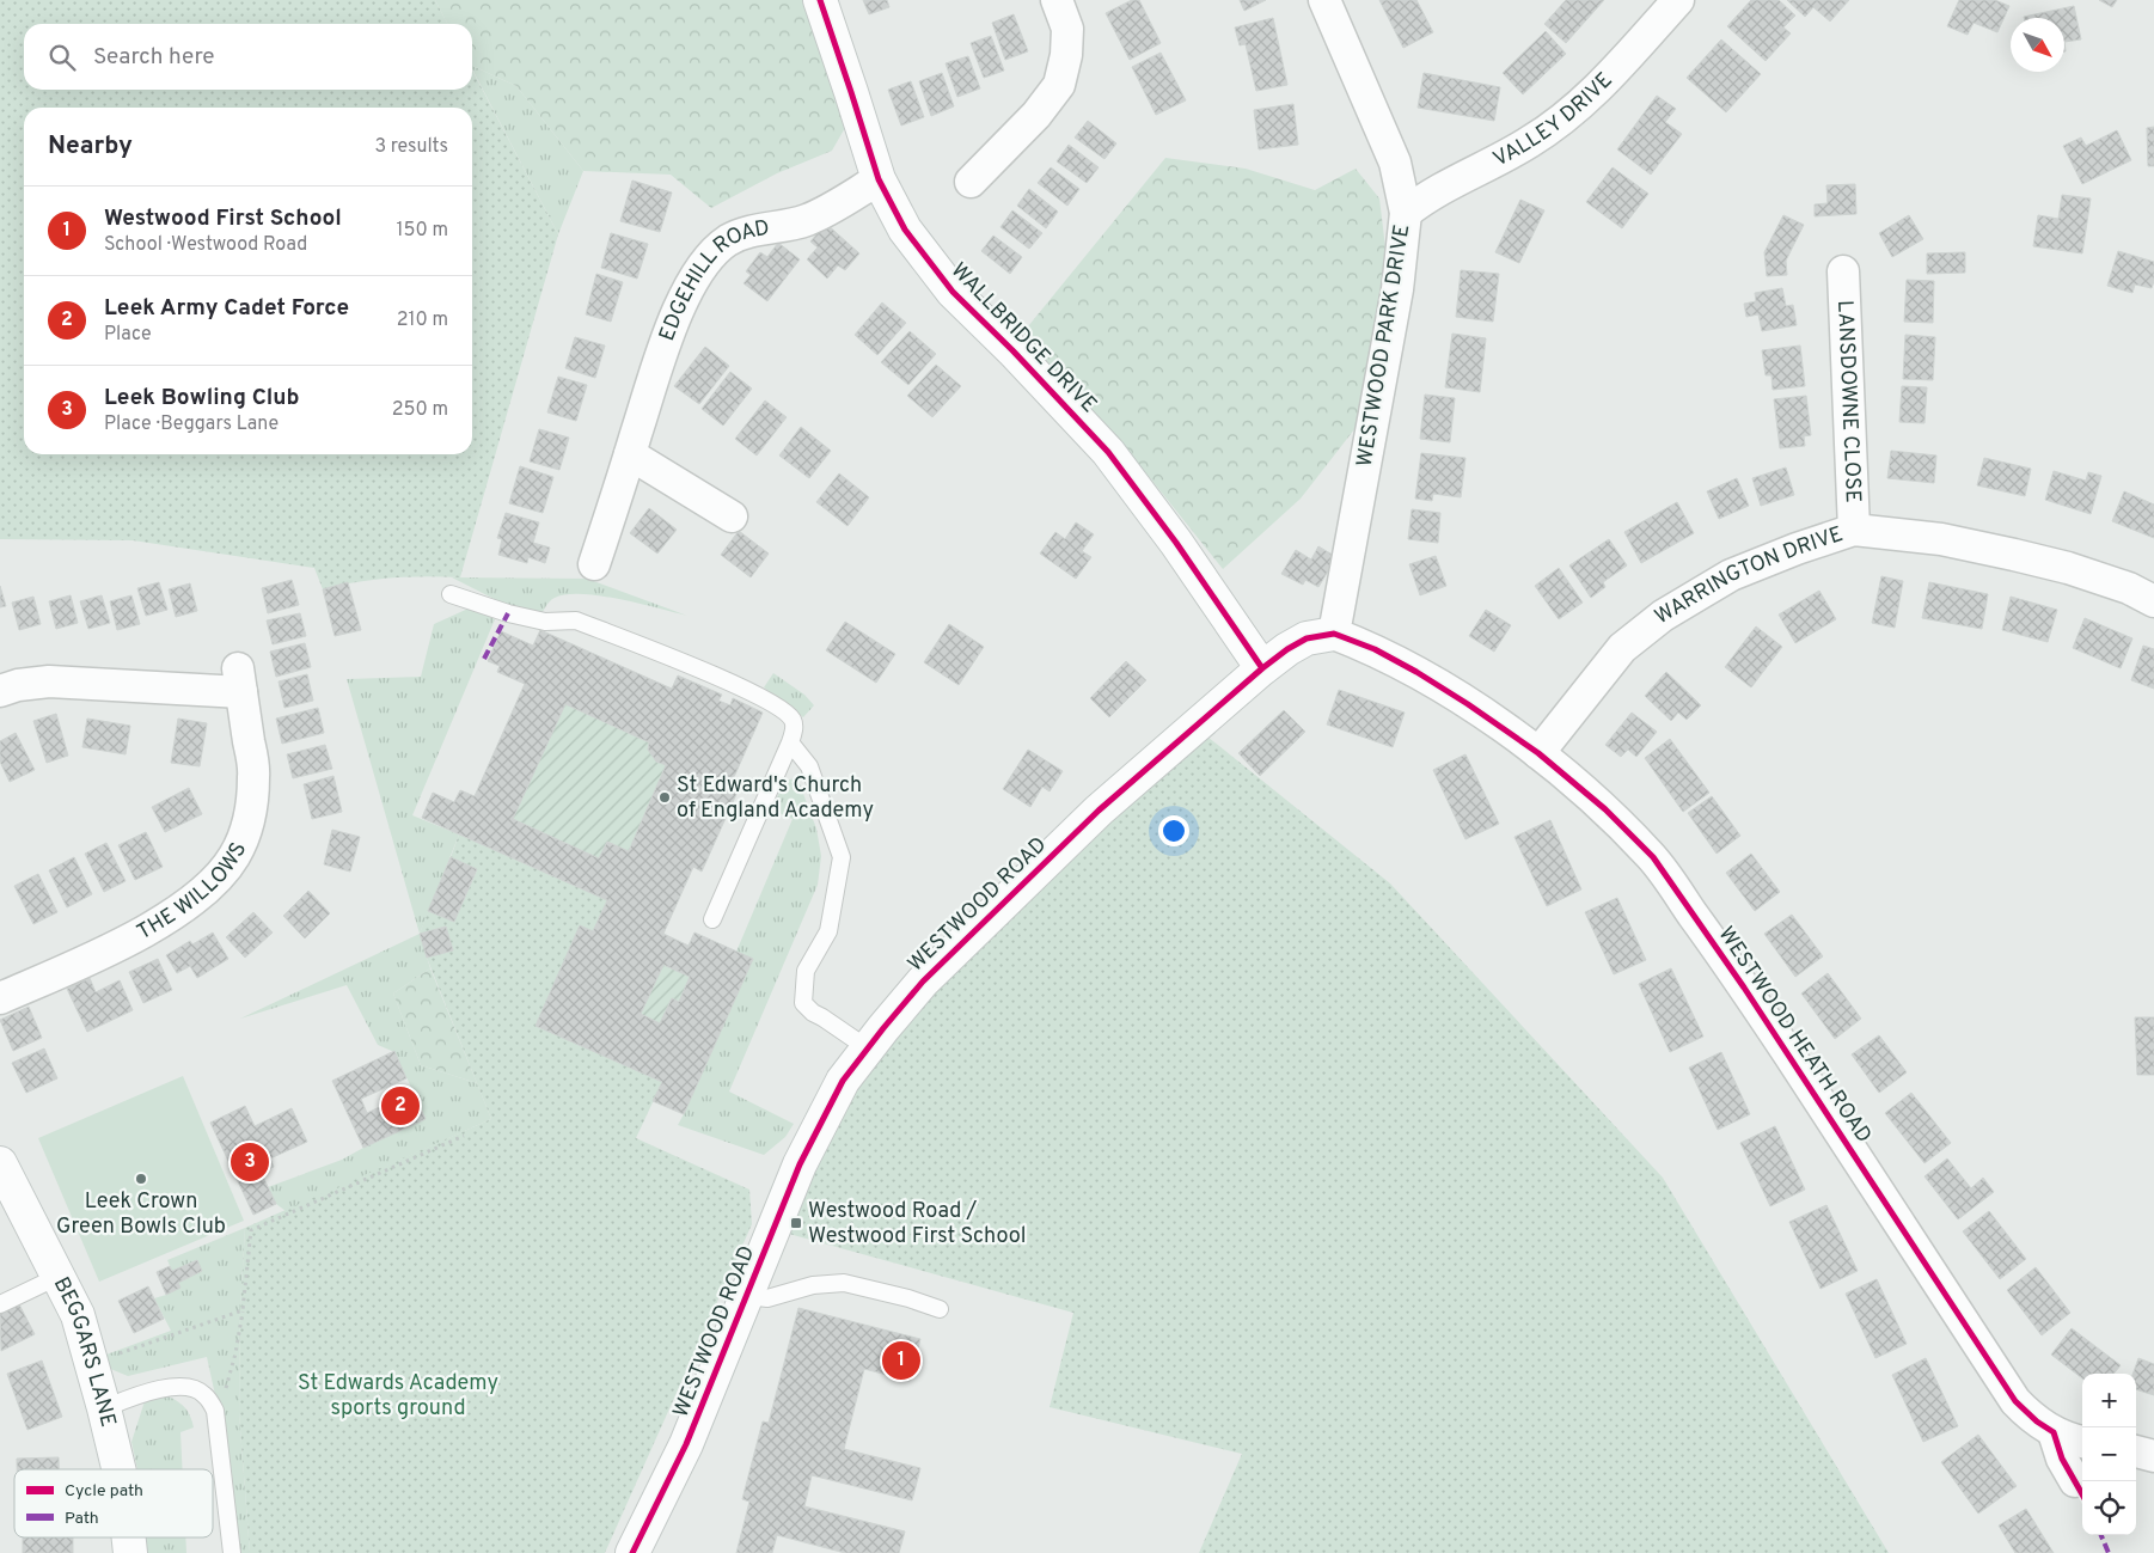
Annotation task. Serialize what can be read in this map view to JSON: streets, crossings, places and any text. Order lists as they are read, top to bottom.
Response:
{
  "streets": {
    "street": [
      "VALLEY DRIVE",
      "EDGEHILL ROAD",
      "WALLBRIDGE DRIVE",
      "WESTWOOD PARK DRIVE",
      "LANSDOWNE CLOSE",
      "WARRINGTON DRIVE",
      "THE WILLOWS",
      "WESTWOOD ROAD",
      "WESTWOOD HEATH ROAD",
      "BEGGARS LANE"
    ]
  },
  "crossings": [
    ["VALLEY DRIVE", "WESTWOOD PARK DRIVE"],
    ["EDGEHILL ROAD", "WALLBRIDGE DRIVE"],
    ["WALLBRIDGE DRIVE", "WESTWOOD ROAD"],
    ["WESTWOOD PARK DRIVE", "WESTWOOD ROAD"],
    ["WESTWOOD PARK DRIVE", "WESTWOOD HEATH ROAD"],
    ["LANSDOWNE CLOSE", "WARRINGTON DRIVE"],
    ["WARRINGTON DRIVE", "WESTWOOD HEATH ROAD"],
    ["WESTWOOD ROAD", "WESTWOOD HEATH ROAD"]
  ],
  "parks": ["St Edwards Academy sports ground"],
  "places": {
    "other": ["St Edward's Church of England Academy", "Leek Crown Green Bowls Club"],
    "transit": ["Westwood Road / Westwood First School"]
  },
  "legend": ["Cycle path", "Path"],
  "north": "bottom right",
  "page": {
    "search": "Search here",
    "heading": ["Nearby", "3 results"],
    "list": [
      {
        "mark": "1",
        "name": "Westwood First School",
        "note": "School · Westwood Road",
        "value": "150 m"
      },
      {
        "mark": "2",
        "name": "Leek Army Cadet Force",
        "note": "Place",
        "value": "210 m"
      },
      {
        "mark": "3",
        "name": "Leek Bowling Club",
        "note": "Place · Beggars Lane",
        "value": "250 m"
      }
    ],
    "pins": ["2", "3", "1"],
    "map_buttons": ["+", "−"]
  }
}
